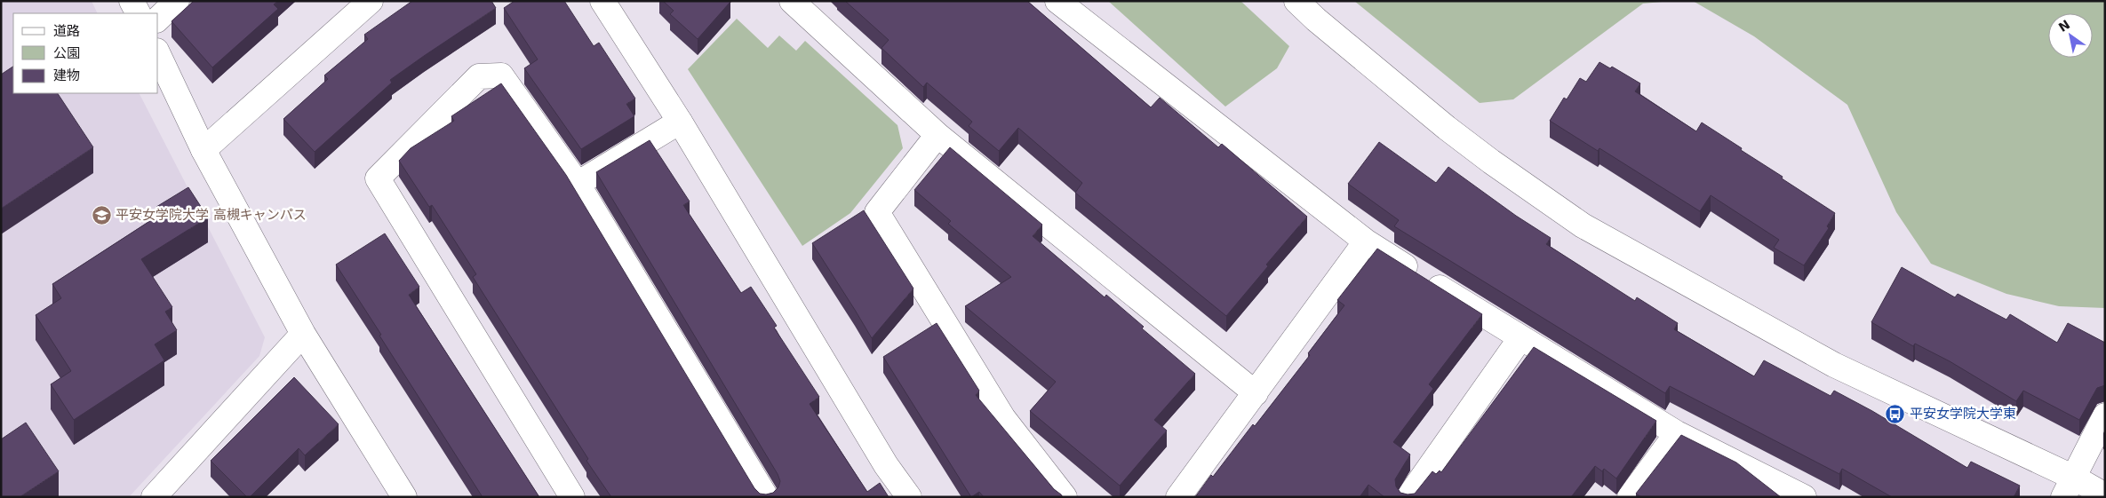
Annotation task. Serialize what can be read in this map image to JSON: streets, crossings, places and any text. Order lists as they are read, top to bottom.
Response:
{
  "places": {
    "school or university": ["平安女学院大学 高槻キャンパス"],
    "bus stop": ["平安女学院大学東"]
  },
  "legend": ["道路", "公園", "建物"],
  "north": "top left"
}
